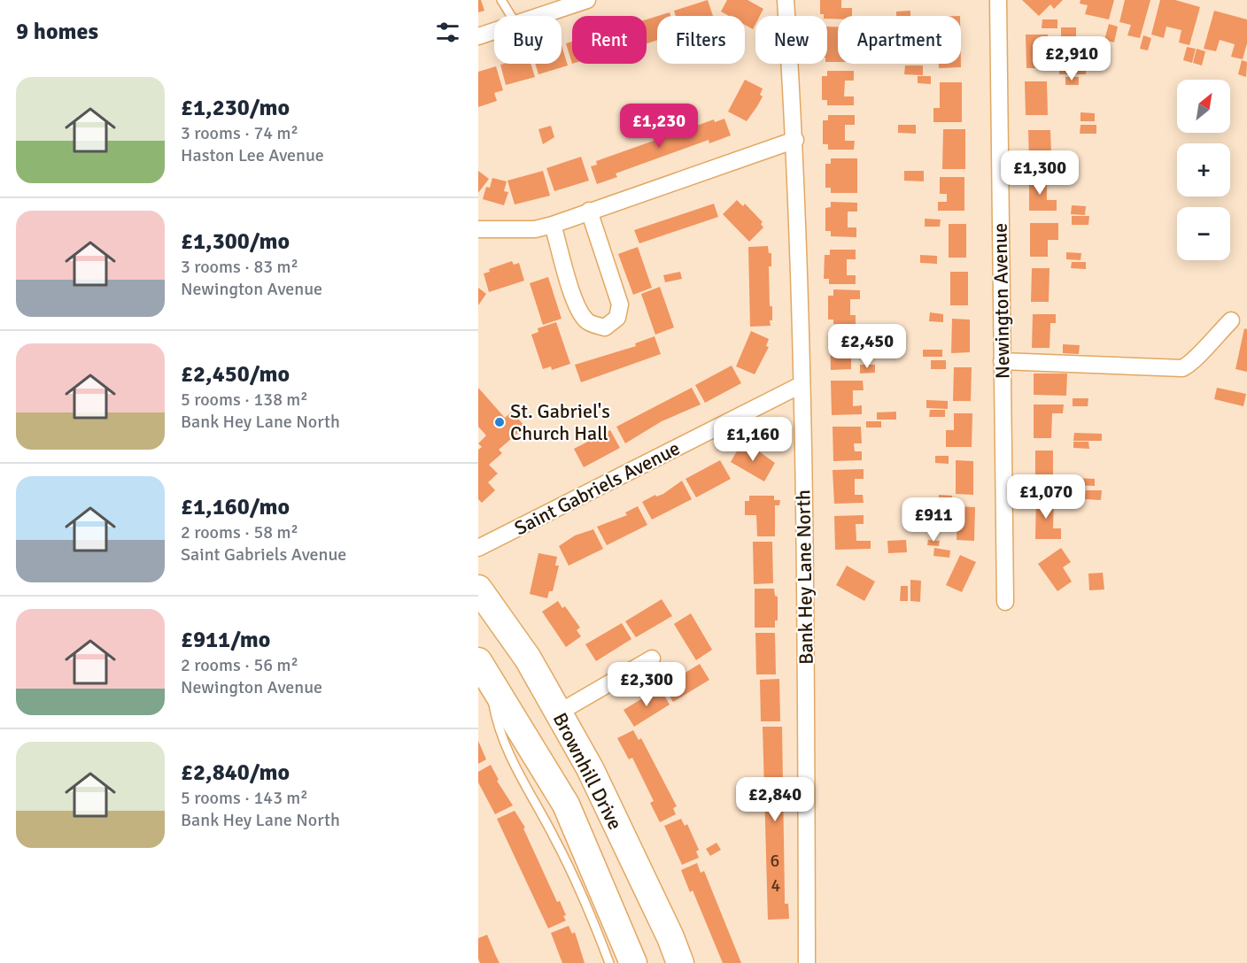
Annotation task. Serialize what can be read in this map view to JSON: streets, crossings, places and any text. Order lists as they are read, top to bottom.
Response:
{
  "streets": {
    "highway": ["Brownhill Drive"],
    "street": ["Newington Avenue", "Saint Gabriels Avenue", "Bank Hey Lane North"]
  },
  "crossings": [
    ["Saint Gabriels Avenue", "Bank Hey Lane North"]
  ],
  "places": ["St. Gabriel's Church Hall"],
  "house_numbers": ["6", "4"],
  "north": "top right",
  "page": {
    "heading": "9 homes",
    "chip": [
      "Buy",
      "Rent",
      "Filters",
      "New",
      "Apartment"
    ],
    "price": [
      "£2,910",
      "£1,230",
      "£1,300",
      "£2,450",
      "£1,160",
      "£1,070",
      "£911",
      "£2,300",
      "£2,840"
    ],
    "list": [
      {
        "name": "£1,230/mo",
        "note": "3 rooms · 74 m² · Haston Lee Avenue"
      },
      {
        "name": "£1,300/mo",
        "note": "3 rooms · 83 m² · Newington Avenue"
      },
      {
        "name": "£2,450/mo",
        "note": "5 rooms · 138 m² · Bank Hey Lane North"
      },
      {
        "name": "£1,160/mo",
        "note": "2 rooms · 58 m² · Saint Gabriels Avenue"
      },
      {
        "name": "£911/mo",
        "note": "2 rooms · 56 m² · Newington Avenue"
      },
      {
        "name": "£2,840/mo",
        "note": "5 rooms · 143 m² · Bank Hey Lane North"
      }
    ],
    "map_buttons": ["+", "−"]
  }
}
